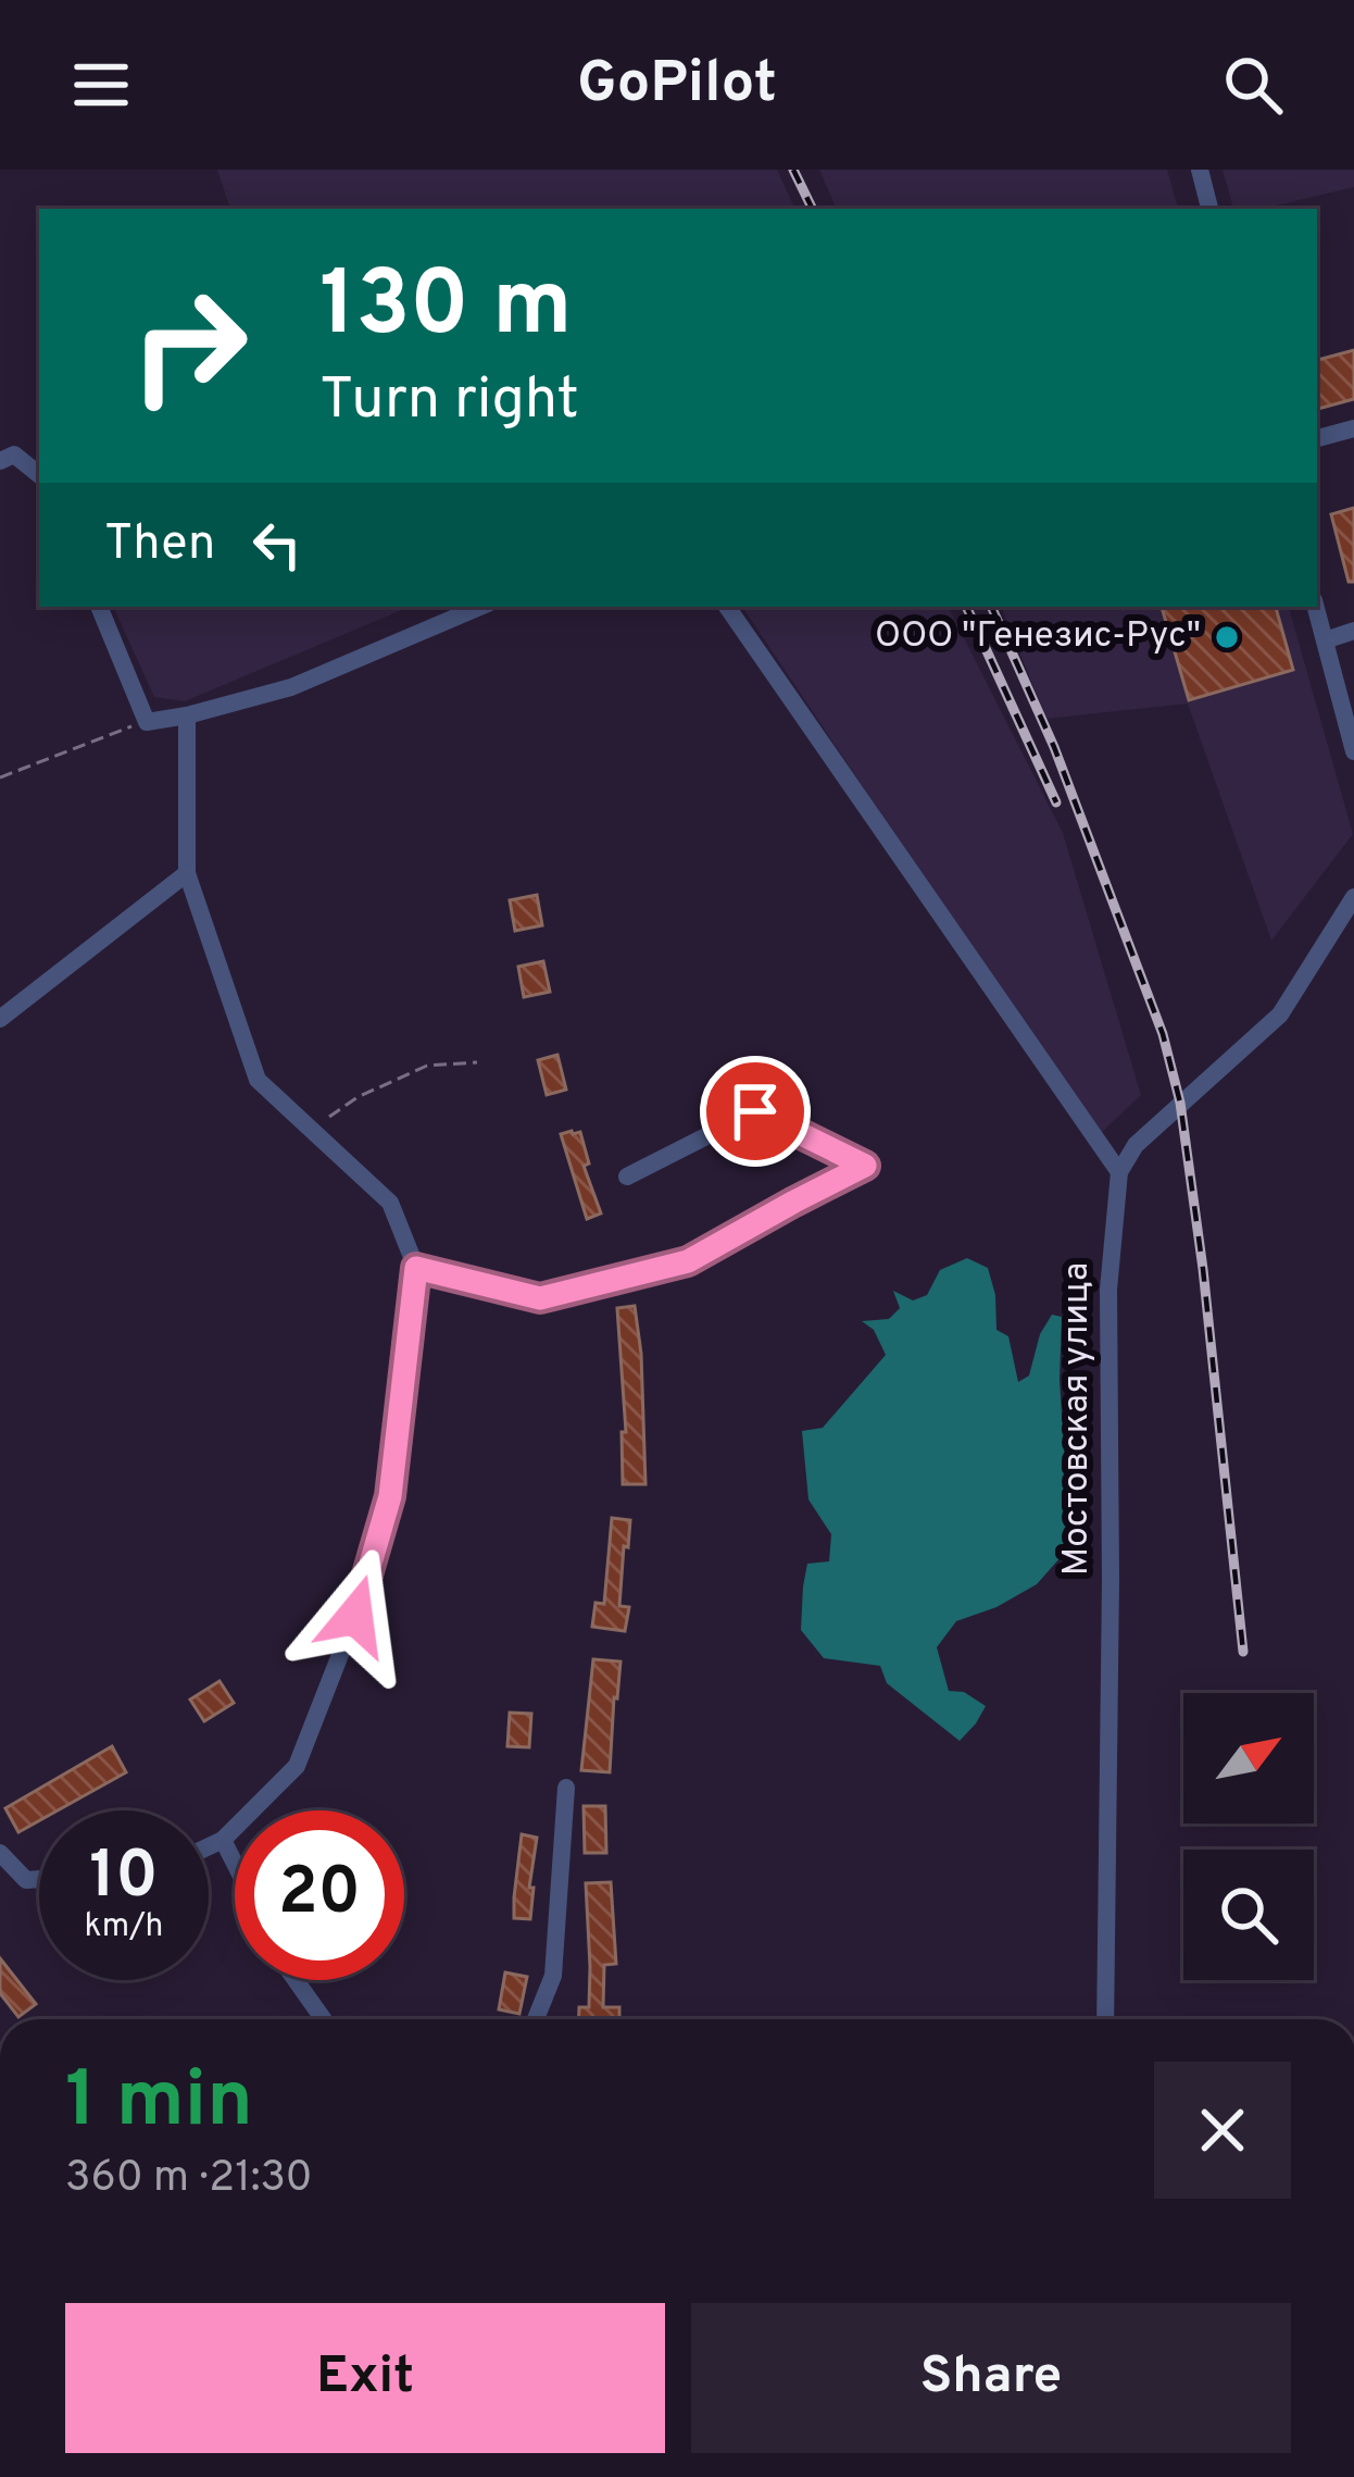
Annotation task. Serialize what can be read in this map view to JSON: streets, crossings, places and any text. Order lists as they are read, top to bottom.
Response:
{
  "streets": {
    "street": ["Мостовская улица"]
  },
  "places": ["ООО \"Генезис-Рус\""],
  "north": "top right",
  "page": {
    "header": "GoPilot",
    "turn": ["130 m", "Turn right"],
    "then": "Then",
    "speed": "10 km/h",
    "limit": "20",
    "heading": ["1 min", "360 m · 21:30"],
    "buttons": ["Exit", "Share"]
  }
}
